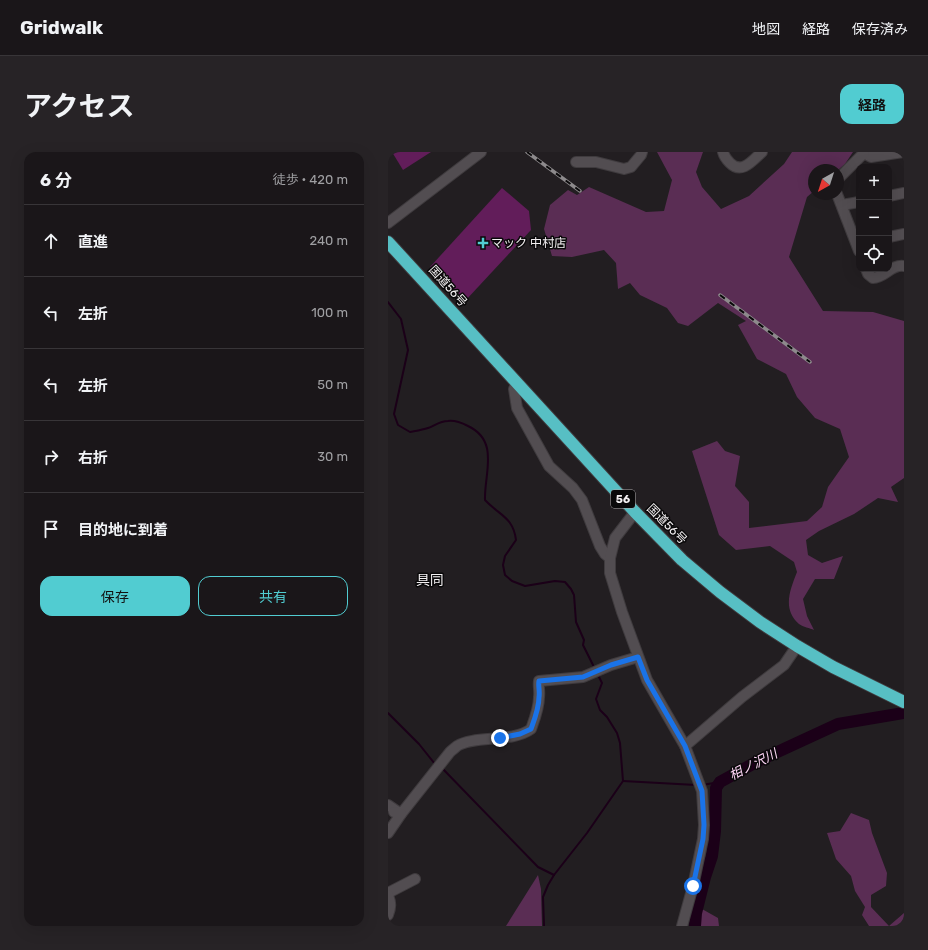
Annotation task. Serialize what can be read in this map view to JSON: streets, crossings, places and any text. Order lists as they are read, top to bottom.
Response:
{
  "streets": {
    "highway": ["国道56号", "56"]
  },
  "districts": ["具同"],
  "water": ["相ノ沢川"],
  "places": {
    "health": ["マック 中村店"]
  },
  "north": "bottom left",
  "page": {
    "header": "Gridwalk",
    "nav": ["地図", "経路", "保存済み"],
    "title": "アクセス",
    "buttons": [
      "経路",
      ["保存", "共有"]
    ],
    "heading": ["6 分", "徒歩 · 420 m"],
    "map_buttons": ["+", "−"],
    "list": [
      ["直進", "240 m"],
      ["左折", "100 m"],
      ["左折", "50 m"],
      ["右折", "30 m"],
      "目的地に到着"
    ]
  }
}
